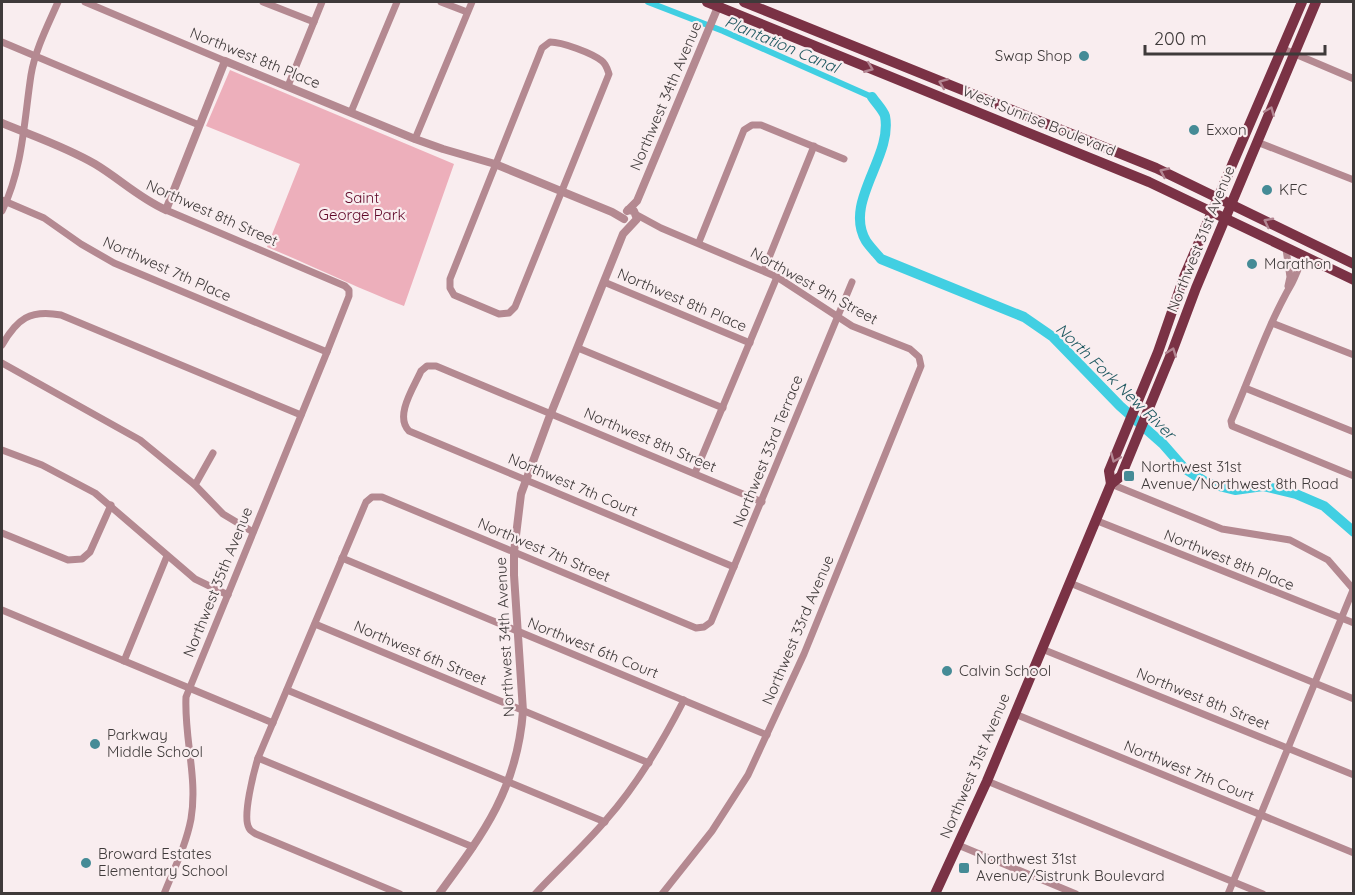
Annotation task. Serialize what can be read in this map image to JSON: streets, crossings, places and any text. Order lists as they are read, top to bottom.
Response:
{
  "streets": {
    "main road": ["West Sunrise Boulevard", "Northwest 31st Avenue"],
    "street": [
      "Northwest 8th Place",
      "Northwest 34th Avenue",
      "Northwest 8th Street",
      "Northwest 7th Place",
      "Northwest 9th Street",
      "Northwest 33rd Terrace",
      "Northwest 7th Court",
      "Northwest 7th Street",
      "Northwest 35th Avenue",
      "Northwest 33rd Avenue",
      "Northwest 6th Court",
      "Northwest 6th Street"
    ]
  },
  "crossings": [
    ["Northwest 8th Place", "Northwest 34th Avenue"],
    ["Northwest 8th Place", "Northwest 31st Avenue"],
    ["Northwest 8th Place", "Northwest 9th Street"],
    ["Northwest 34th Avenue", "West Sunrise Boulevard"],
    ["Northwest 34th Avenue", "Northwest 8th Street"],
    ["Northwest 34th Avenue", "Northwest 9th Street"],
    ["Northwest 34th Avenue", "Northwest 7th Court"],
    ["Northwest 34th Avenue", "Northwest 7th Street"],
    ["Northwest 34th Avenue", "Northwest 6th Court"],
    ["Northwest 34th Avenue", "Northwest 6th Street"],
    ["West Sunrise Boulevard", "Northwest 31st Avenue"],
    ["Northwest 8th Street", "Northwest 31st Avenue"],
    ["Northwest 8th Street", "Northwest 33rd Terrace"],
    ["Northwest 8th Street", "Northwest 7th Court"],
    ["Northwest 8th Street", "Northwest 35th Avenue"],
    ["Northwest 31st Avenue", "Northwest 7th Court"],
    ["Northwest 7th Place", "Northwest 35th Avenue"],
    ["Northwest 9th Street", "Northwest 33rd Terrace"],
    ["Northwest 9th Street", "Northwest 33rd Avenue"],
    ["Northwest 33rd Terrace", "Northwest 7th Court"],
    ["Northwest 33rd Terrace", "Northwest 7th Street"],
    ["Northwest 7th Street", "Northwest 6th Court"],
    ["Northwest 33rd Avenue", "Northwest 6th Court"]
  ],
  "water": ["Plantation Canal", "North Fork New River"],
  "parks": ["Saint George Park"],
  "places": {
    "other": [
      "Swap Shop",
      "Exxon",
      "KFC",
      "Marathon",
      "Calvin School",
      "Parkway Middle School",
      "Broward Estates Elementary School"
    ],
    "transit": ["Northwest 31st Avenue/Northwest 8th Road", "Northwest 31st Avenue/Sistrunk Boulevard"]
  },
  "scale_bar": "200 m"
}
